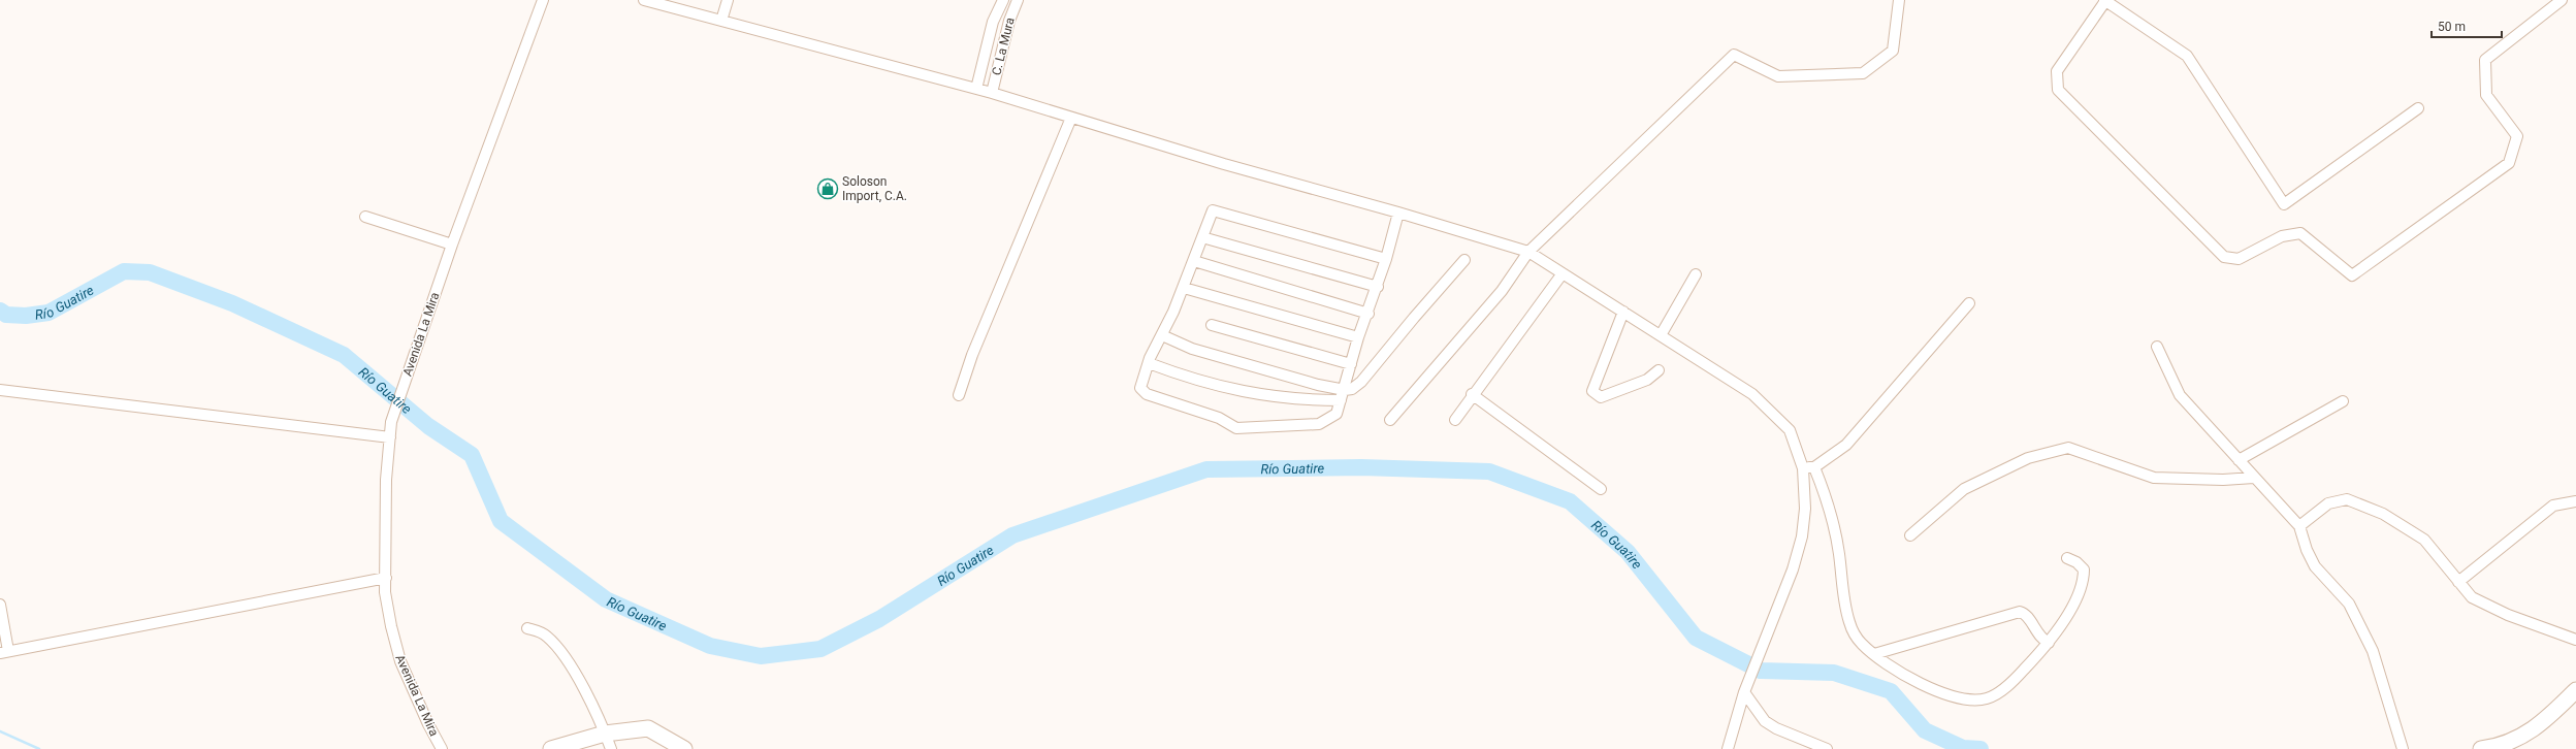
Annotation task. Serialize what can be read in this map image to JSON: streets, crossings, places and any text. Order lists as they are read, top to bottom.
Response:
{
  "streets": {
    "street": ["C. La Mura", "Avenida La Mira"]
  },
  "water": ["Río Guatire"],
  "places": {
    "shop": ["Soloson Import, C.A."]
  },
  "scale_bar": "50 m"
}
